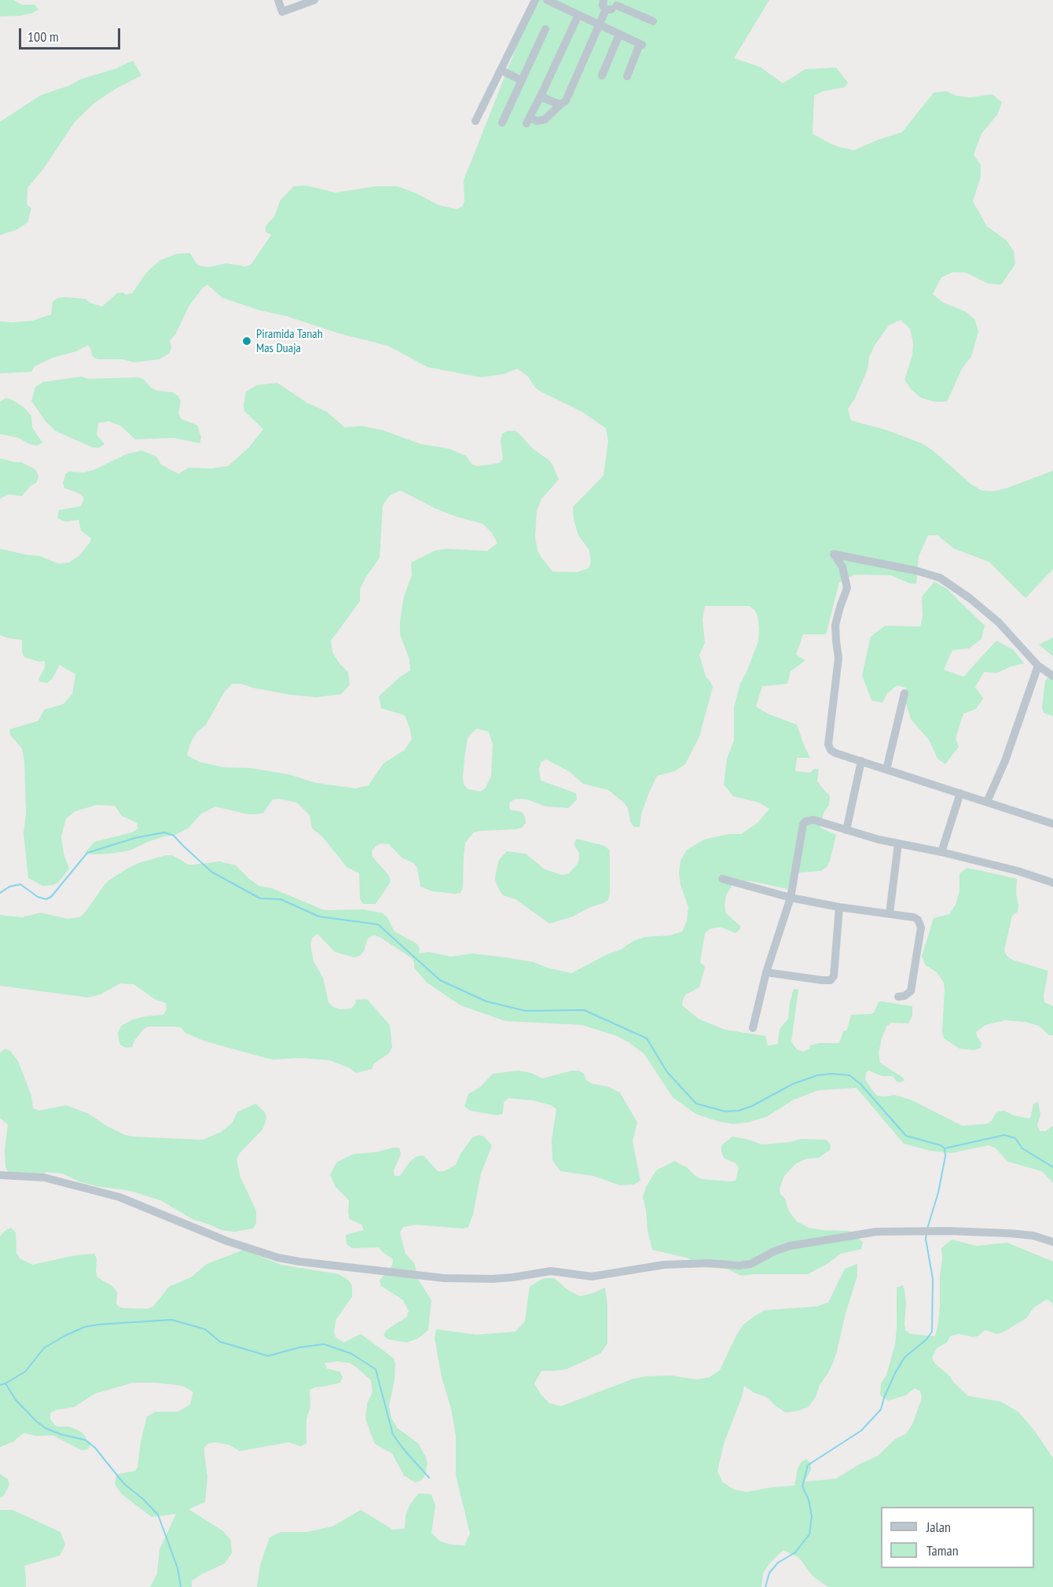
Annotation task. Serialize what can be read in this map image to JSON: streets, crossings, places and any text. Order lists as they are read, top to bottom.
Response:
{
  "places": ["Piramida Tanah Mas Duaja"],
  "legend": ["Jalan", "Taman"],
  "scale_bar": "100 m"
}
